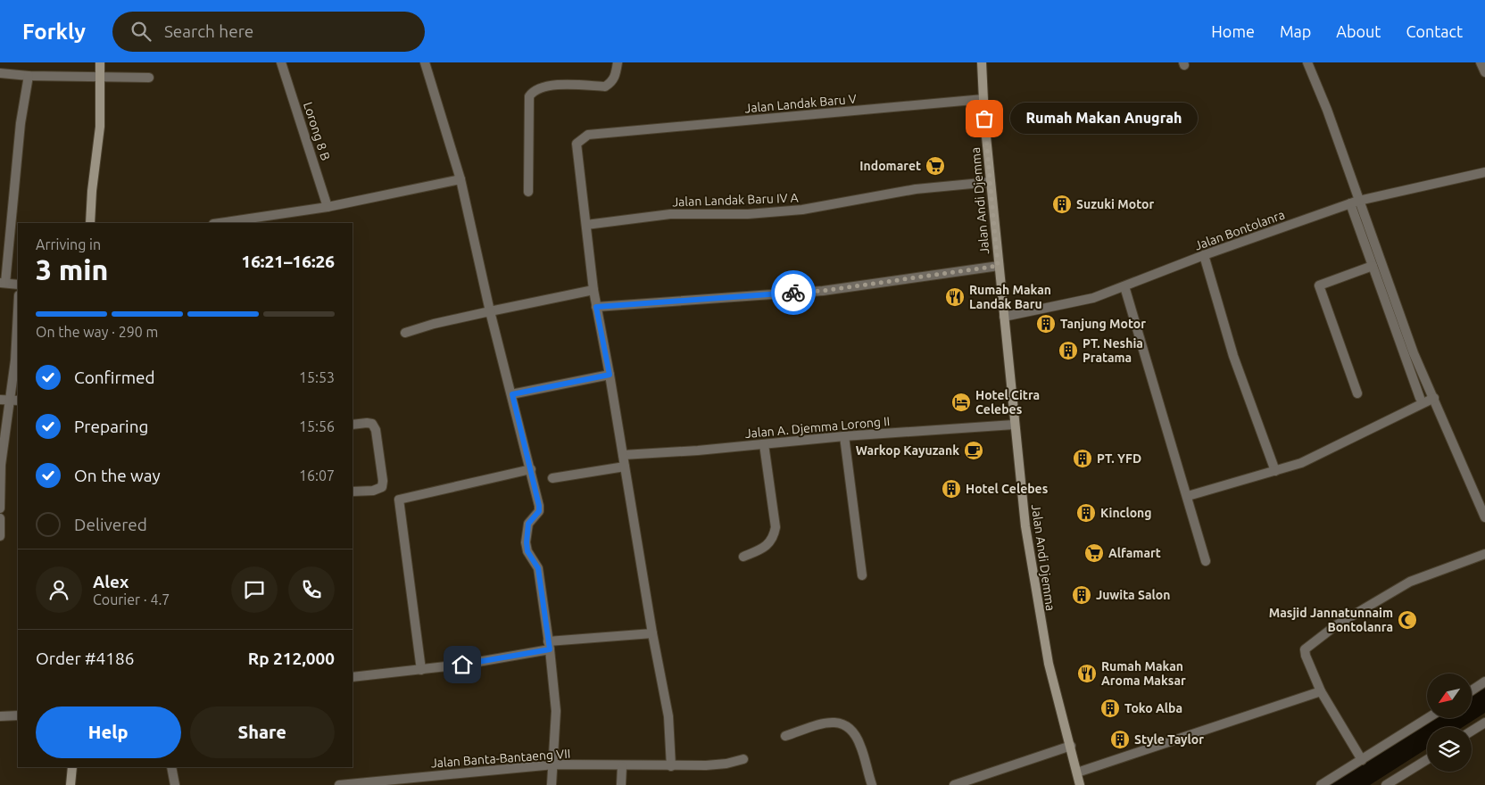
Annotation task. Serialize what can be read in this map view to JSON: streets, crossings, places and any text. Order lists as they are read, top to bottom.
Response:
{
  "streets": {
    "main road": ["Jalan Andi Djemma"],
    "street": [
      "Jalan Landak Baru V",
      "Lorong 8 B",
      "Jalan Landak Baru IV A",
      "Jalan Bontolanra",
      "Jalan A. Djemma Lorong II",
      "Jalan Banta-Bantaeng VII"
    ]
  },
  "crossings": [
    ["Jalan Landak Baru V", "Jalan Landak Baru IV A"],
    ["Jalan Landak Baru V", "Jalan Andi Djemma"],
    ["Jalan Landak Baru IV A", "Jalan Andi Djemma"],
    ["Jalan Andi Djemma", "Jalan Bontolanra"],
    ["Jalan Andi Djemma", "Jalan A. Djemma Lorong II"]
  ],
  "places": {
    "other": ["Rumah Makan Anugrah"],
    "supermarket": ["Indomaret", "Alfamart"],
    "building": [
      "Suzuki Motor",
      "Tanjung Motor",
      "PT. Neshia Pratama",
      "PT. YFD",
      "Hotel Celebes",
      "Kinclong",
      "Juwita Salon",
      "Toko Alba",
      "Style Taylor"
    ],
    "restaurant": ["Rumah Makan Landak Baru", "Rumah Makan Aroma Maksar"],
    "hotel": ["Hotel Citra Celebes"],
    "cafe": ["Warkop Kayuzank"],
    "mosque": ["Masjid Jannatunnaim Bontolanra"]
  },
  "north": "bottom left",
  "page": {
    "header": "Forkly",
    "search": "Search here",
    "nav": [
      "Home",
      "Map",
      "About",
      "Contact"
    ],
    "bubble": "Rumah Makan Anugrah",
    "heading": ["3 min", "Arriving in", "16:21–16:26"],
    "panel": [
      "Alex",
      "Courier · 4.7",
      "Order #4186",
      "Rp 212,000"
    ],
    "bar": "On the way · 290 m",
    "list": [
      ["Confirmed", "15:53"],
      ["Preparing", "15:56"],
      ["On the way", "16:07"],
      "Delivered"
    ],
    "buttons": ["Help", "Share"]
  }
}
